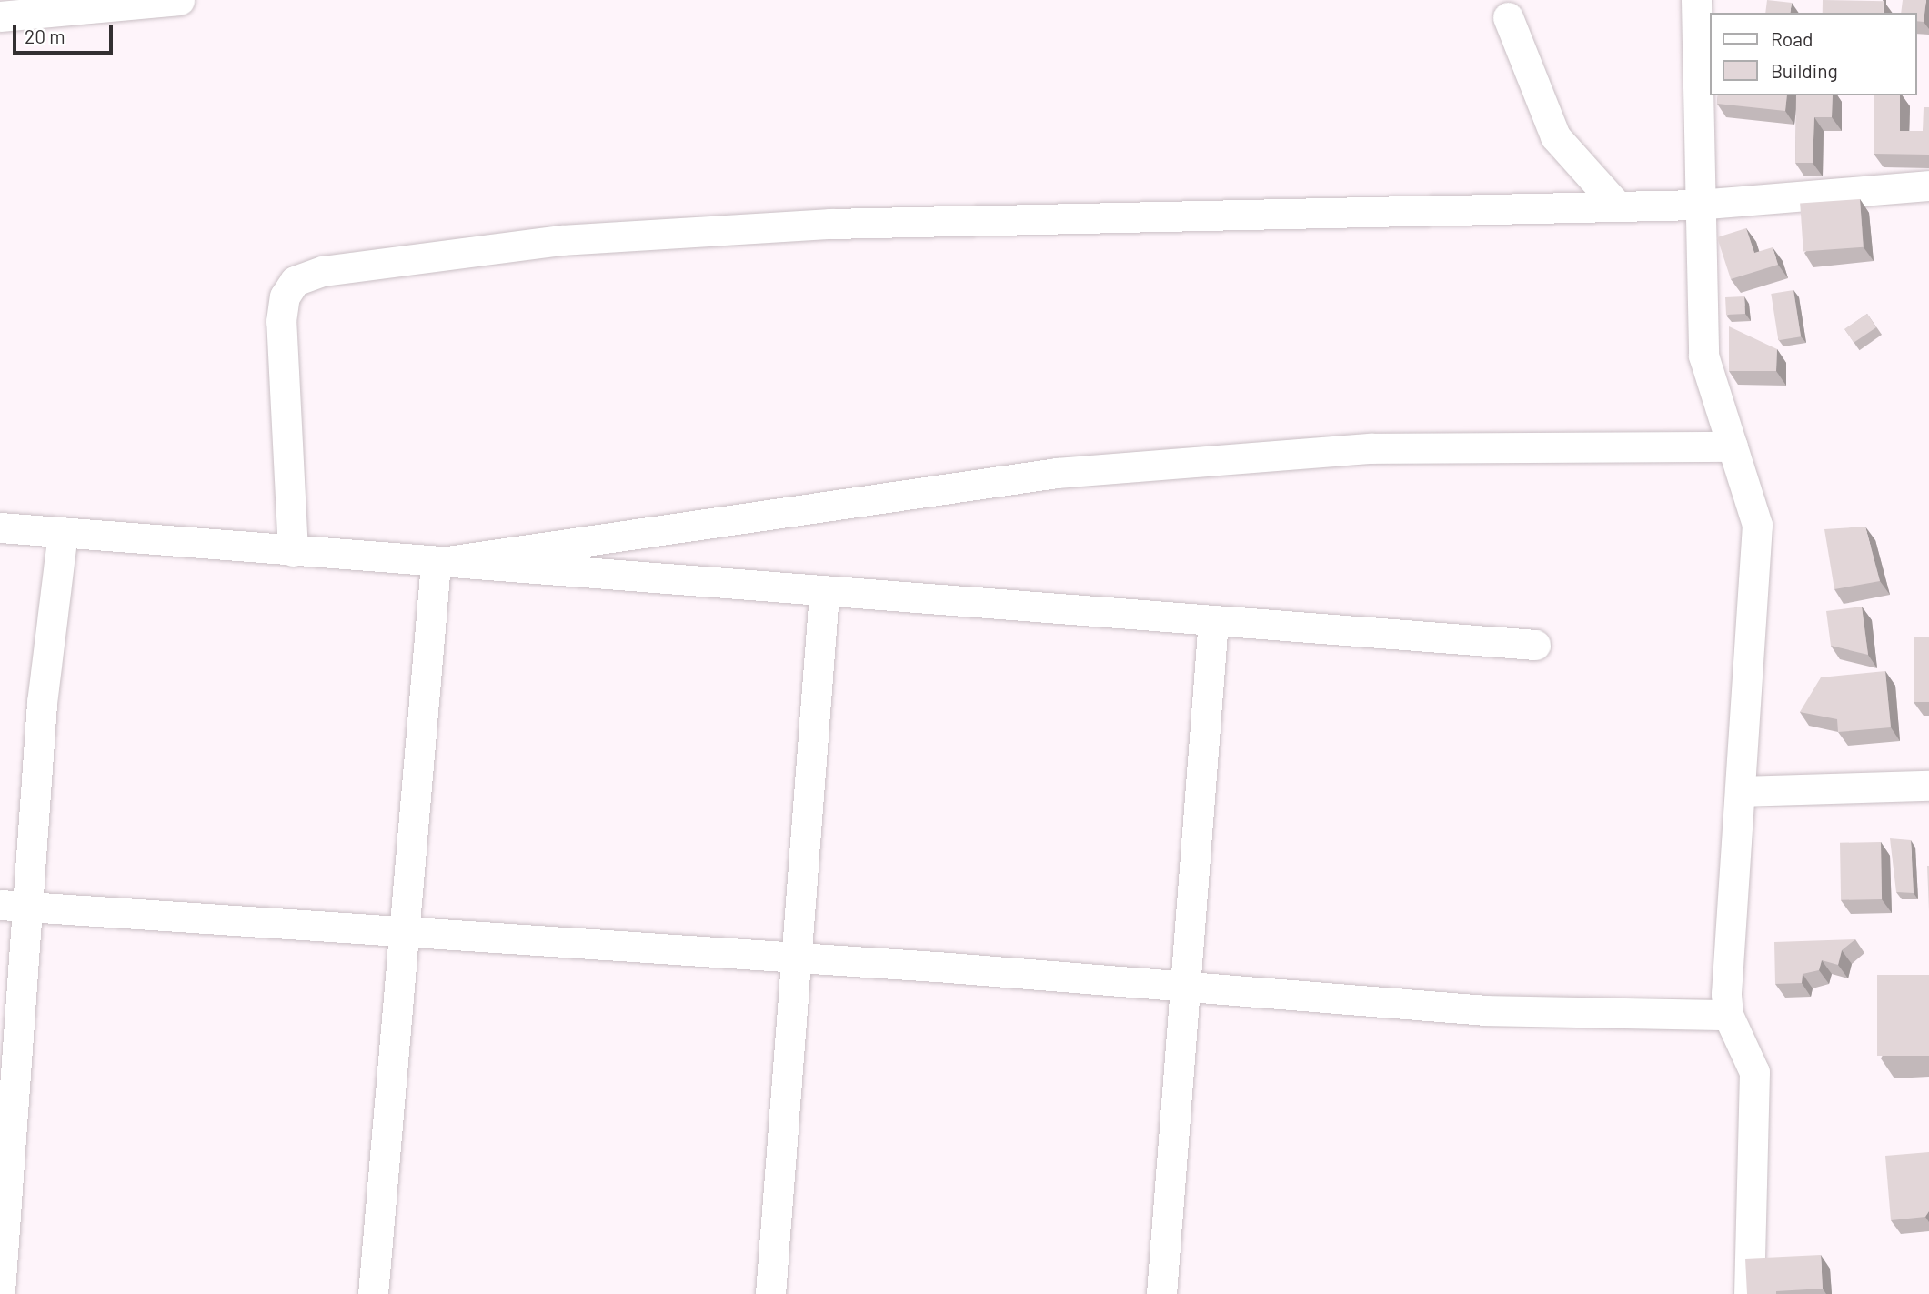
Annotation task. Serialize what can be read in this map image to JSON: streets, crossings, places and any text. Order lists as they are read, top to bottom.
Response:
{
  "legend": ["Road", "Building"],
  "scale_bar": "20 m"
}
